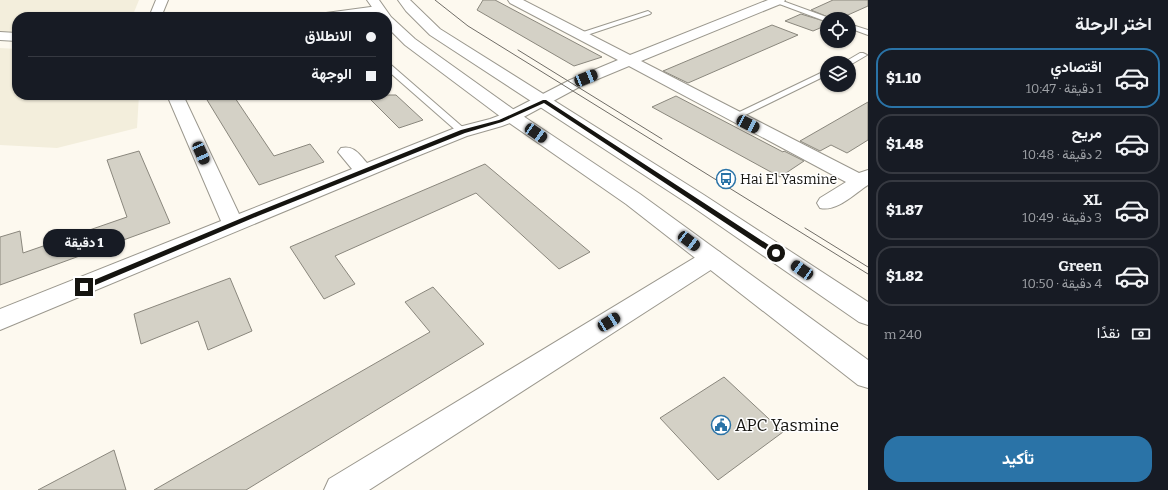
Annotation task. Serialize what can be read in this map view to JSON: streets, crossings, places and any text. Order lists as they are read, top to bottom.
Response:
{
  "places": {
    "bus stop": ["Hai El Yasmine"],
    "public building": ["APC Yasmine"]
  },
  "page": {
    "heading": "اختر الرحلة",
    "banner": ["الانطلاق", "الوجهة"],
    "list": [
      {
        "name": "اقتصادي",
        "note": "1 دقيقة · 10:47",
        "value": "$1.10"
      },
      {
        "name": "مريح",
        "note": "2 دقيقة · 10:48",
        "value": "$1.48"
      },
      {
        "name": "XL",
        "note": "3 دقيقة · 10:49",
        "value": "$1.87"
      },
      {
        "name": "Green",
        "note": "4 دقيقة · 10:50",
        "value": "$1.82"
      }
    ],
    "bubble": "1 دقيقة",
    "pay": ["نقدًا", "240 m"],
    "buttons": "تأكيد"
  }
}
